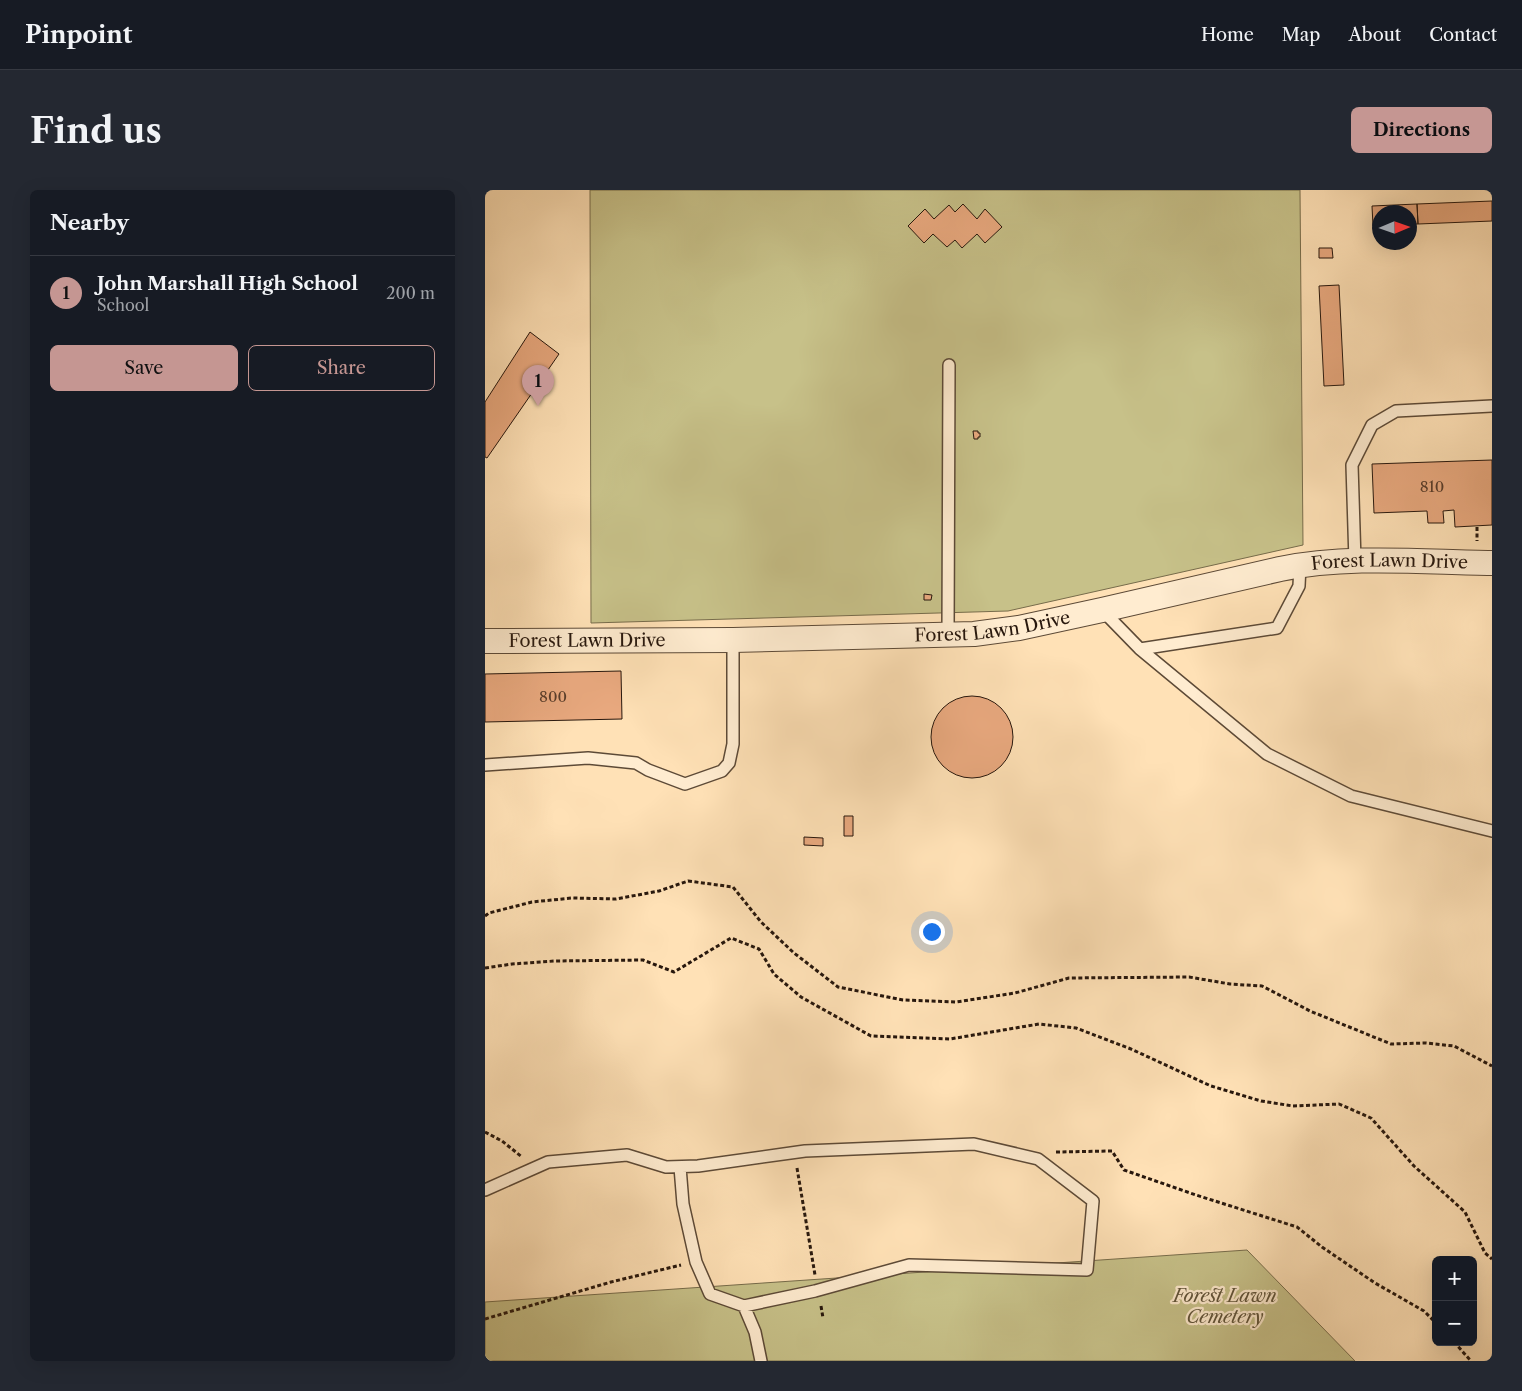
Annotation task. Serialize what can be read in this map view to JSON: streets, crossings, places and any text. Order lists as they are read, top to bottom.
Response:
{
  "streets": {
    "street": ["Forest Lawn Drive"]
  },
  "parks": ["Forest Lawn Cemetery"],
  "house_numbers": ["810", "800"],
  "north": "right",
  "page": {
    "header": "Pinpoint",
    "nav": [
      "Home",
      "Map",
      "About",
      "Contact"
    ],
    "buttons": [
      "Directions",
      ["Save", "Share"]
    ],
    "title": "Find us",
    "heading": "Nearby",
    "list": [
      {
        "mark": "1",
        "name": "John Marshall High School",
        "note": "School",
        "value": "200 m"
      }
    ],
    "pins": "1",
    "map_buttons": ["+", "−"]
  }
}
